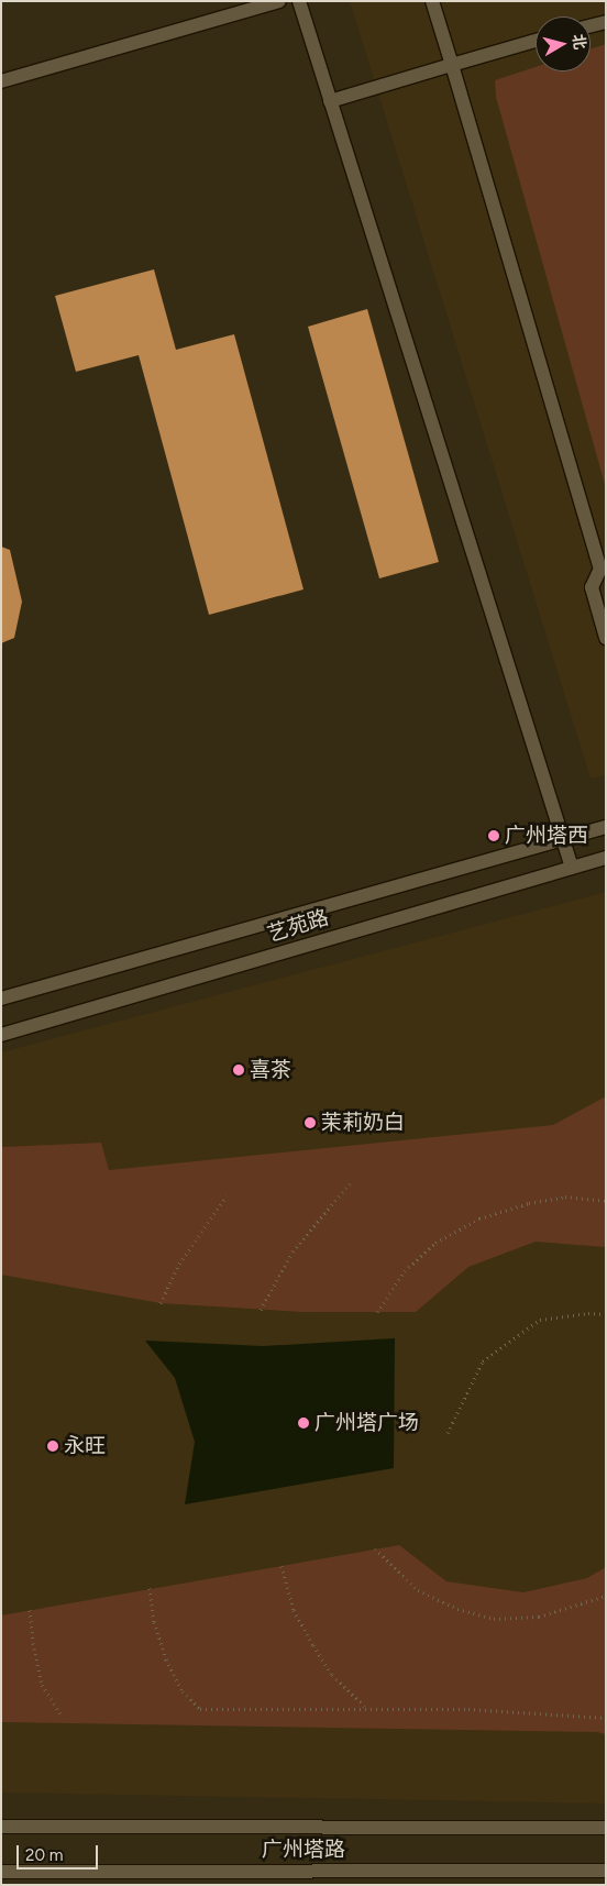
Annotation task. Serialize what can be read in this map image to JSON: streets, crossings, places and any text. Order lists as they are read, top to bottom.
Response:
{
  "streets": {
    "street": ["艺苑路", "广州塔路"]
  },
  "places": [
    "广州塔西",
    "喜茶",
    "茉莉奶白",
    "广州塔广场",
    "永旺"
  ],
  "scale_bar": "20 m",
  "north": "right"
}
